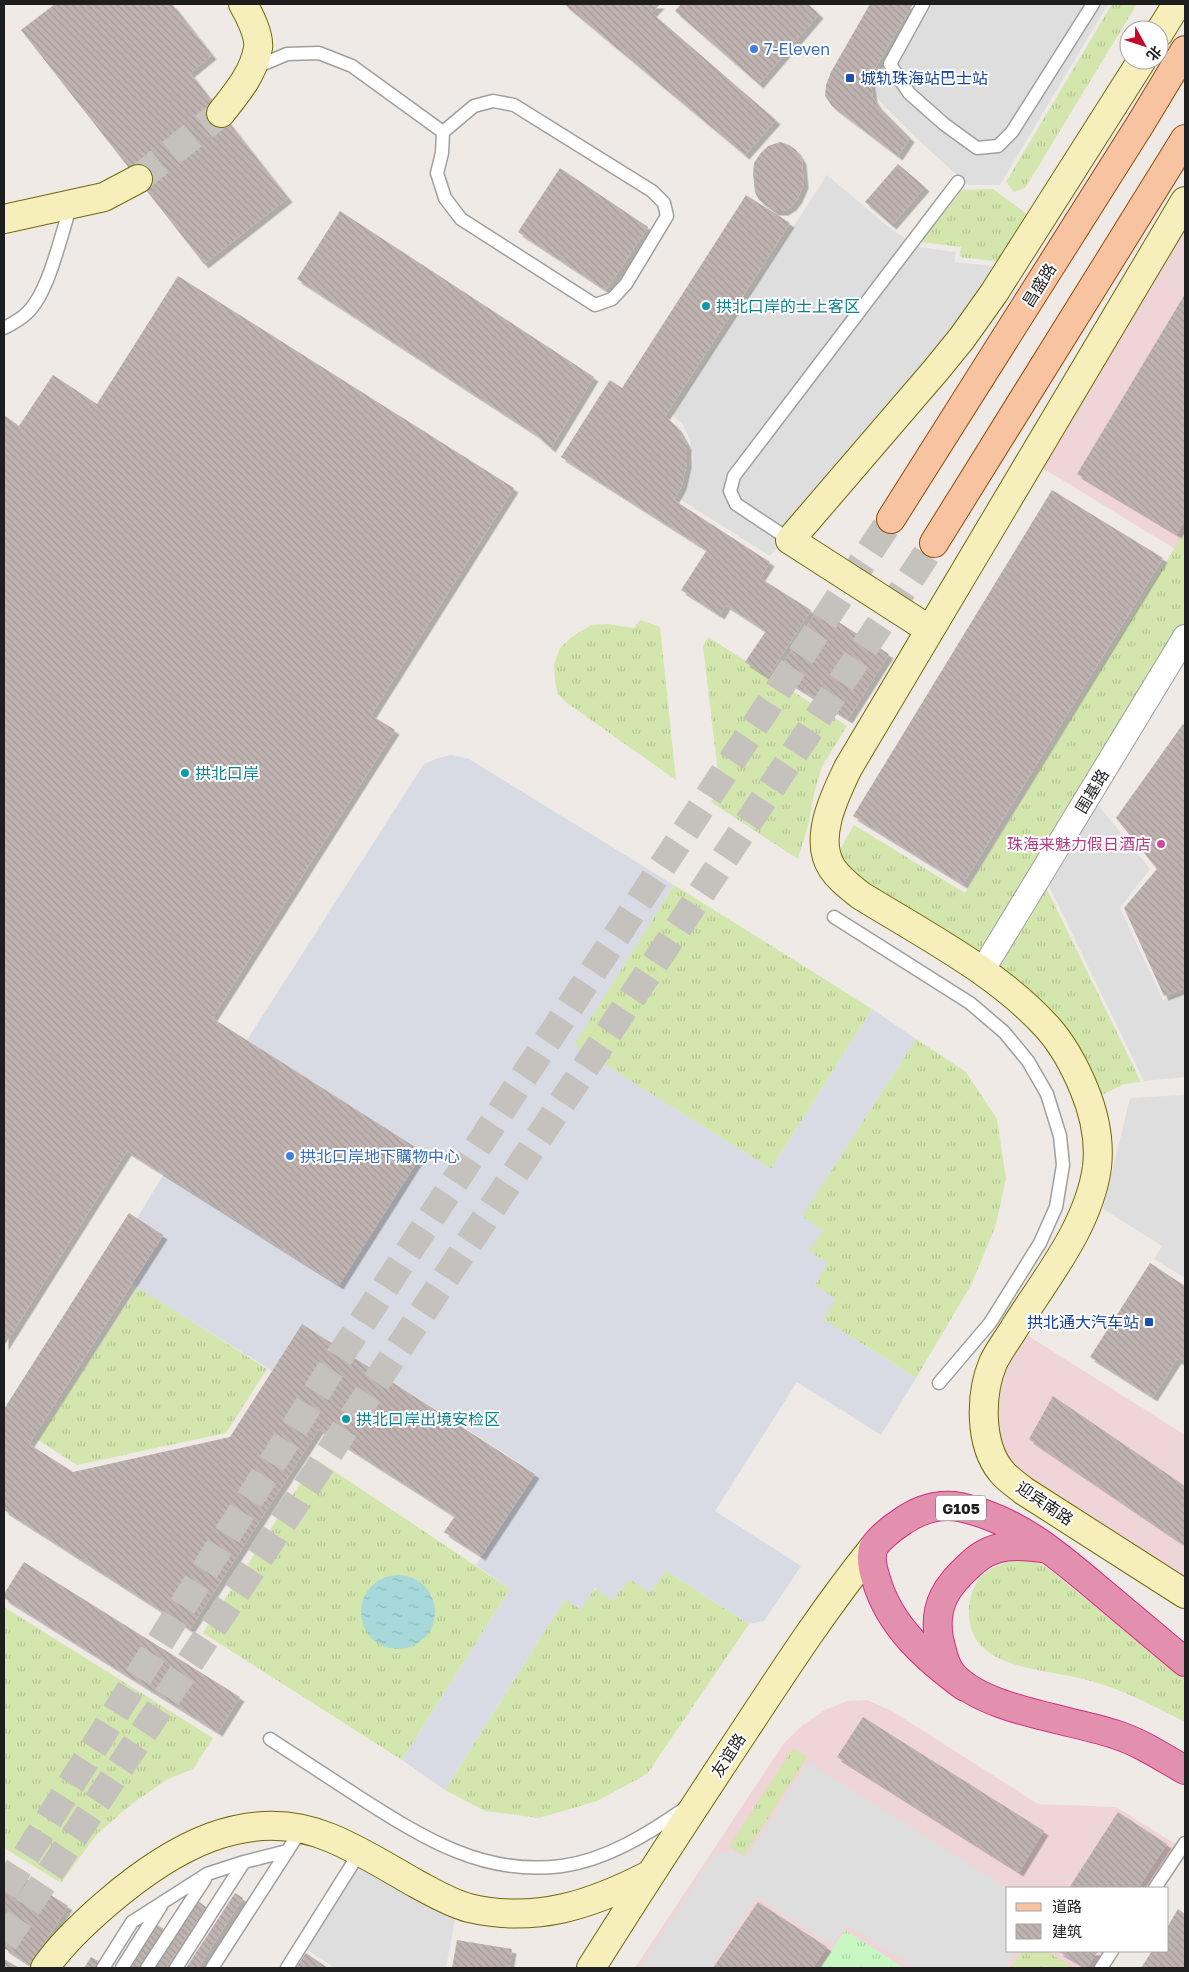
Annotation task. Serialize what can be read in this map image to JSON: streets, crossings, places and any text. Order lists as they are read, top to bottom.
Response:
{
  "streets": {
    "highway": ["G105"],
    "main road": ["昌盛路"],
    "street": ["围基路", "迎宾南路", "友谊路"]
  },
  "crossings": [
    ["围基路", "迎宾南路"],
    ["G105", "友谊路"]
  ],
  "places": {
    "other": [
      "7-Eleven",
      "拱北口岸的士上客区",
      "拱北口岸",
      "珠海来魅力假日酒店",
      "拱北口岸地下購物中心",
      "拱北口岸出境安检区"
    ],
    "transit": ["城轨珠海站巴士站", "拱北通大汽车站"]
  },
  "legend": ["道路", "建筑"],
  "north": "bottom right"
}
